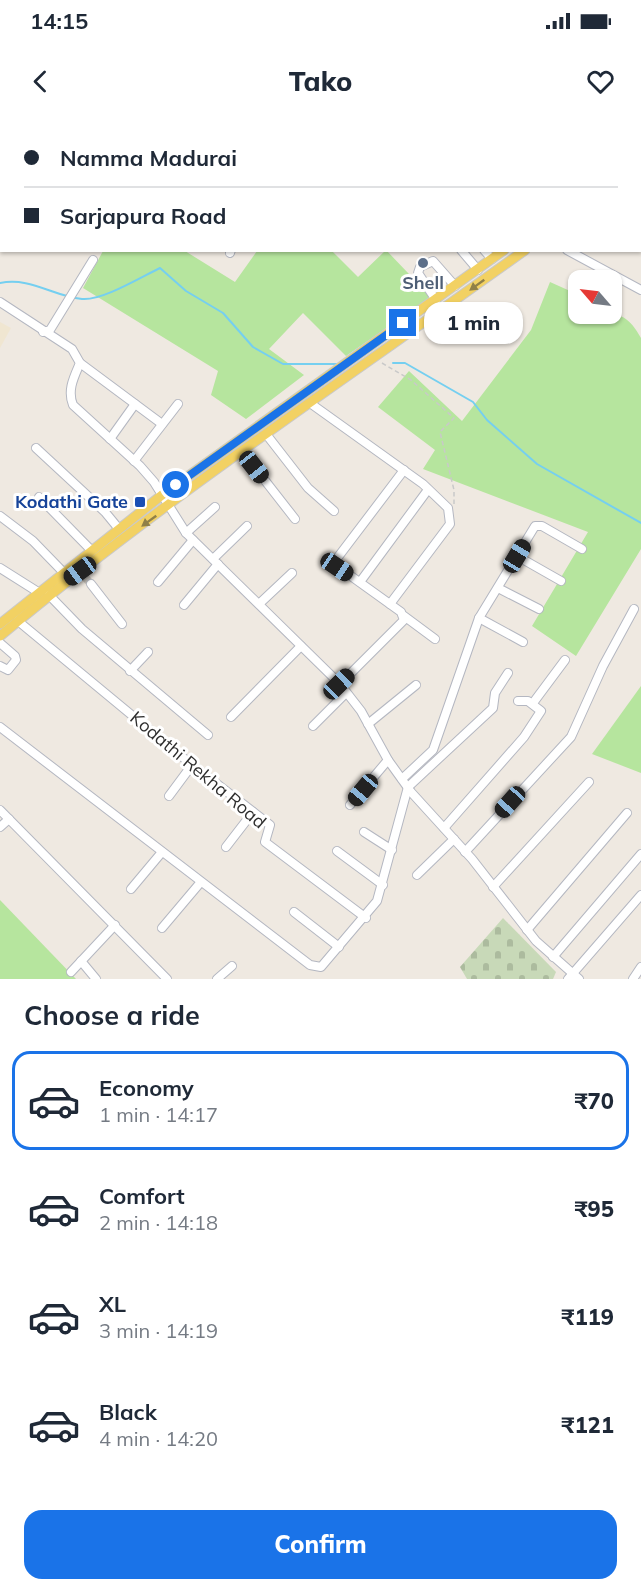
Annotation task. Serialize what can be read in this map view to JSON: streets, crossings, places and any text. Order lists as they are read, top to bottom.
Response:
{
  "streets": {
    "street": ["Kodathi Rekha Road"]
  },
  "places": {
    "other": ["Shell"],
    "transit": ["Kodathi Gate"]
  },
  "north": "top left",
  "page": {
    "status": "14:15",
    "header": "Tako",
    "banner": ["Namma Madurai", "Sarjapura Road"],
    "bubble": "1 min",
    "heading": "Choose a ride",
    "list": [
      {
        "name": "Economy",
        "note": "1 min · 14:17",
        "value": "₹70"
      },
      {
        "name": "Comfort",
        "note": "2 min · 14:18",
        "value": "₹95"
      },
      {
        "name": "XL",
        "note": "3 min · 14:19",
        "value": "₹119"
      },
      {
        "name": "Black",
        "note": "4 min · 14:20",
        "value": "₹121"
      }
    ],
    "buttons": "Confirm"
  }
}
